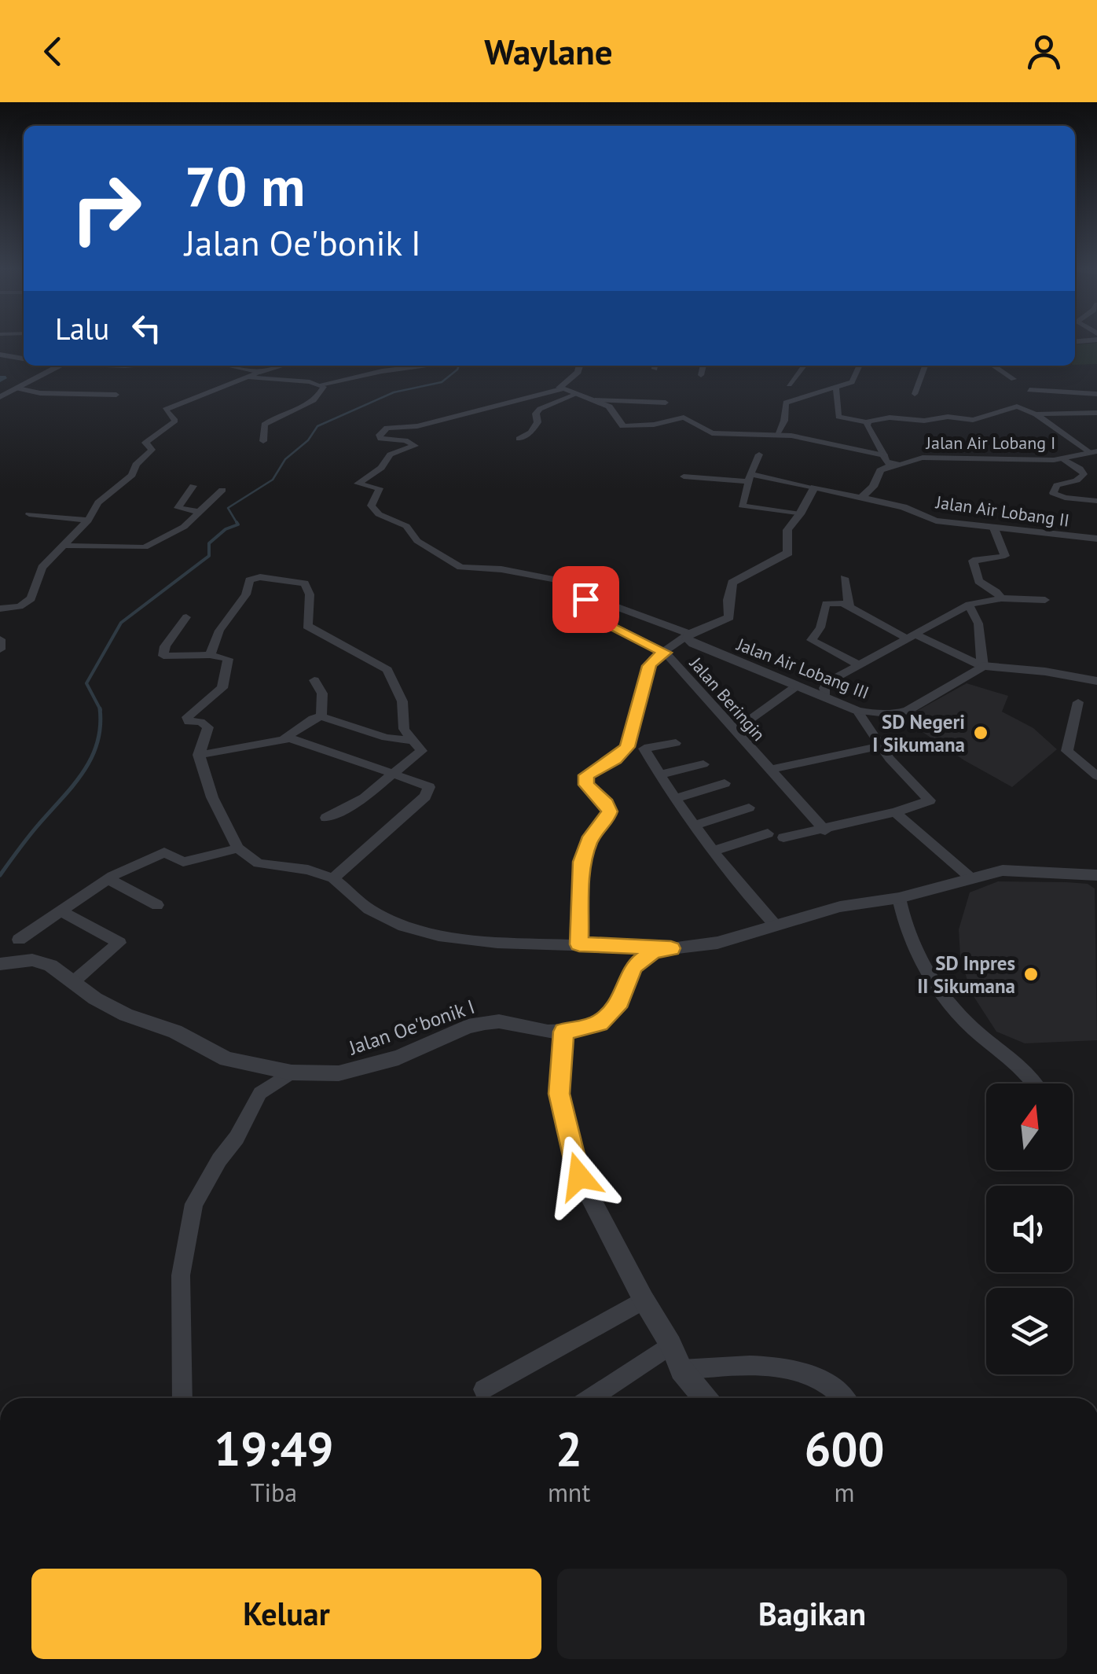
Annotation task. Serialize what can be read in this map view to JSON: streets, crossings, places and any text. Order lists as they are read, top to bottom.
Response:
{
  "streets": {
    "street": [
      "Jalan Air Lobang I",
      "Jalan Air Lobang II",
      "Jalan Air Lobang III",
      "Jalan Beringin",
      "Jalan Oe'bonik I"
    ]
  },
  "places": ["SD Negeri I Sikumana", "SD Inpres II Sikumana"],
  "north": "top",
  "page": {
    "header": "Waylane",
    "turn": ["70 m", "Jalan Oe'bonik I"],
    "then": "Lalu",
    "eta": [
      "19:49",
      "Tiba",
      "2",
      "mnt",
      "600",
      "m"
    ],
    "buttons": ["Keluar", "Bagikan"]
  }
}
